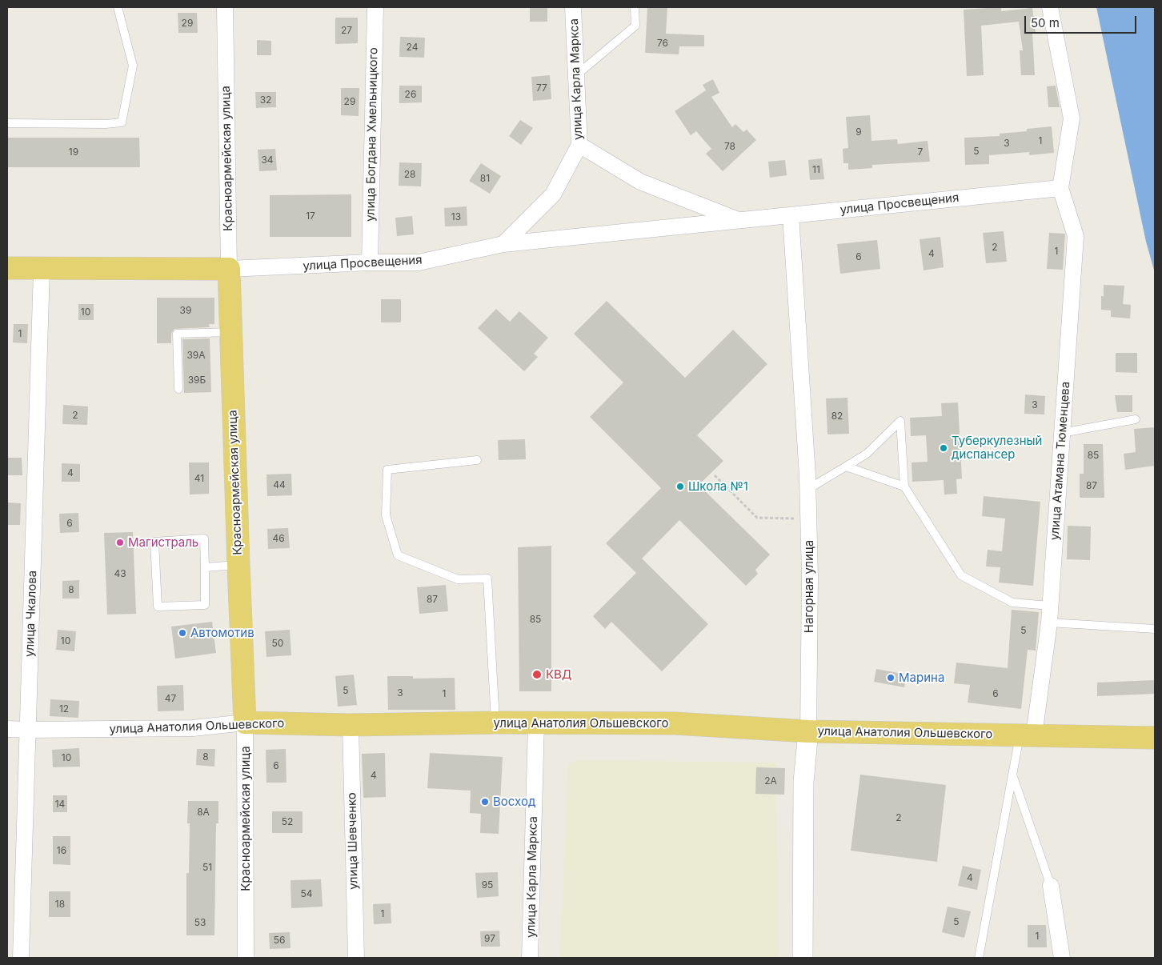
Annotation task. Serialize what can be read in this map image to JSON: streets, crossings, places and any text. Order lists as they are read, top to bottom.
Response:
{
  "streets": {
    "highway": ["Красноармейская улица", "улица Просвещения", "улица Анатолия Ольшевского"],
    "street": [
      "улица Карла Маркса",
      "улица Богдана Хмельницкого",
      "улица Атамана Тюменцева",
      "Нагорная улица",
      "улица Чкалова",
      "улица Шевченко"
    ]
  },
  "crossings": [
    ["улица Карла Маркса", "улица Просвещения"],
    ["улица Карла Маркса", "улица Анатолия Ольшевского"],
    ["улица Богдана Хмельницкого", "улица Просвещения"],
    ["Красноармейская улица", "улица Просвещения"],
    ["Красноармейская улица", "улица Анатолия Ольшевского"],
    ["улица Просвещения", "улица Атамана Тюменцева"],
    ["улица Просвещения", "Нагорная улица"],
    ["улица Просвещения", "улица Чкалова"],
    ["улица Атамана Тюменцева", "улица Анатолия Ольшевского"],
    ["Нагорная улица", "улица Анатолия Ольшевского"],
    ["улица Чкалова", "улица Анатолия Ольшевского"],
    ["улица Анатолия Ольшевского", "улица Шевченко"]
  ],
  "places": [
    "Туберкулезный диспансер",
    "Школа №1",
    "Магистраль",
    "Автомотив",
    "КВД",
    "Марина",
    "Восход"
  ],
  "house_numbers": [
    "29",
    "27",
    "76",
    "24",
    "77",
    "26",
    "32",
    "29",
    "9",
    "1",
    "3",
    "78",
    "5",
    "19",
    "7",
    "34",
    "11",
    "28",
    "81",
    "17",
    "13",
    "2",
    "1",
    "4",
    "6",
    "39",
    "10",
    "1",
    "39А",
    "39Б",
    "3",
    "2",
    "82",
    "85",
    "4",
    "41",
    "44",
    "87",
    "6",
    "46",
    "43",
    "8",
    "87",
    "85",
    "5",
    "10",
    "50",
    "5",
    "3",
    "1",
    "6",
    "47",
    "12",
    "8",
    "10",
    "6",
    "4",
    "2А",
    "14",
    "8А",
    "2",
    "52",
    "16",
    "51",
    "4",
    "95",
    "54",
    "18",
    "1",
    "5",
    "53",
    "1",
    "97",
    "56"
  ],
  "scale_bar": "50 m"
}
